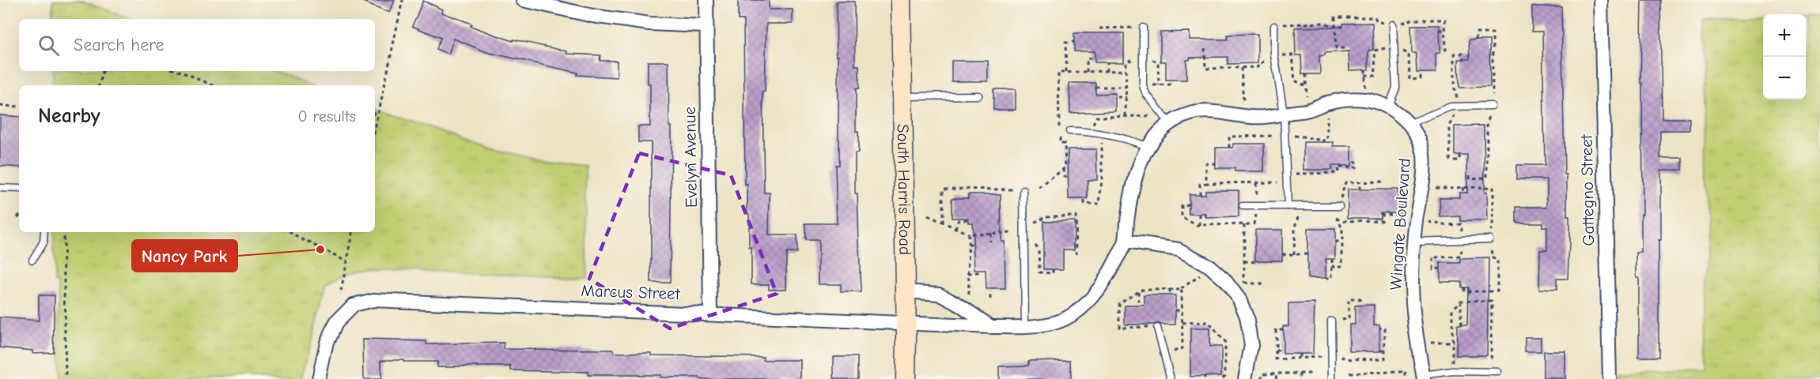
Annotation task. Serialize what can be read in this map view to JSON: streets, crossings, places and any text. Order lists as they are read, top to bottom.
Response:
{
  "streets": {
    "main road": ["South Harris Road"],
    "street": [
      "Evelyn Avenue",
      "Gattegno Street",
      "Wingate Boulevard",
      "Marcus Street"
    ]
  },
  "crossings": [
    ["Evelyn Avenue", "Marcus Street"],
    ["South Harris Road", "Wingate Boulevard"],
    ["South Harris Road", "Marcus Street"],
    ["Wingate Boulevard", "Marcus Street"]
  ],
  "places": ["Nancy Park"],
  "page": {
    "map_buttons": ["+", "−"],
    "search": "Search here",
    "heading": ["Nearby", "0 results"]
  }
}
